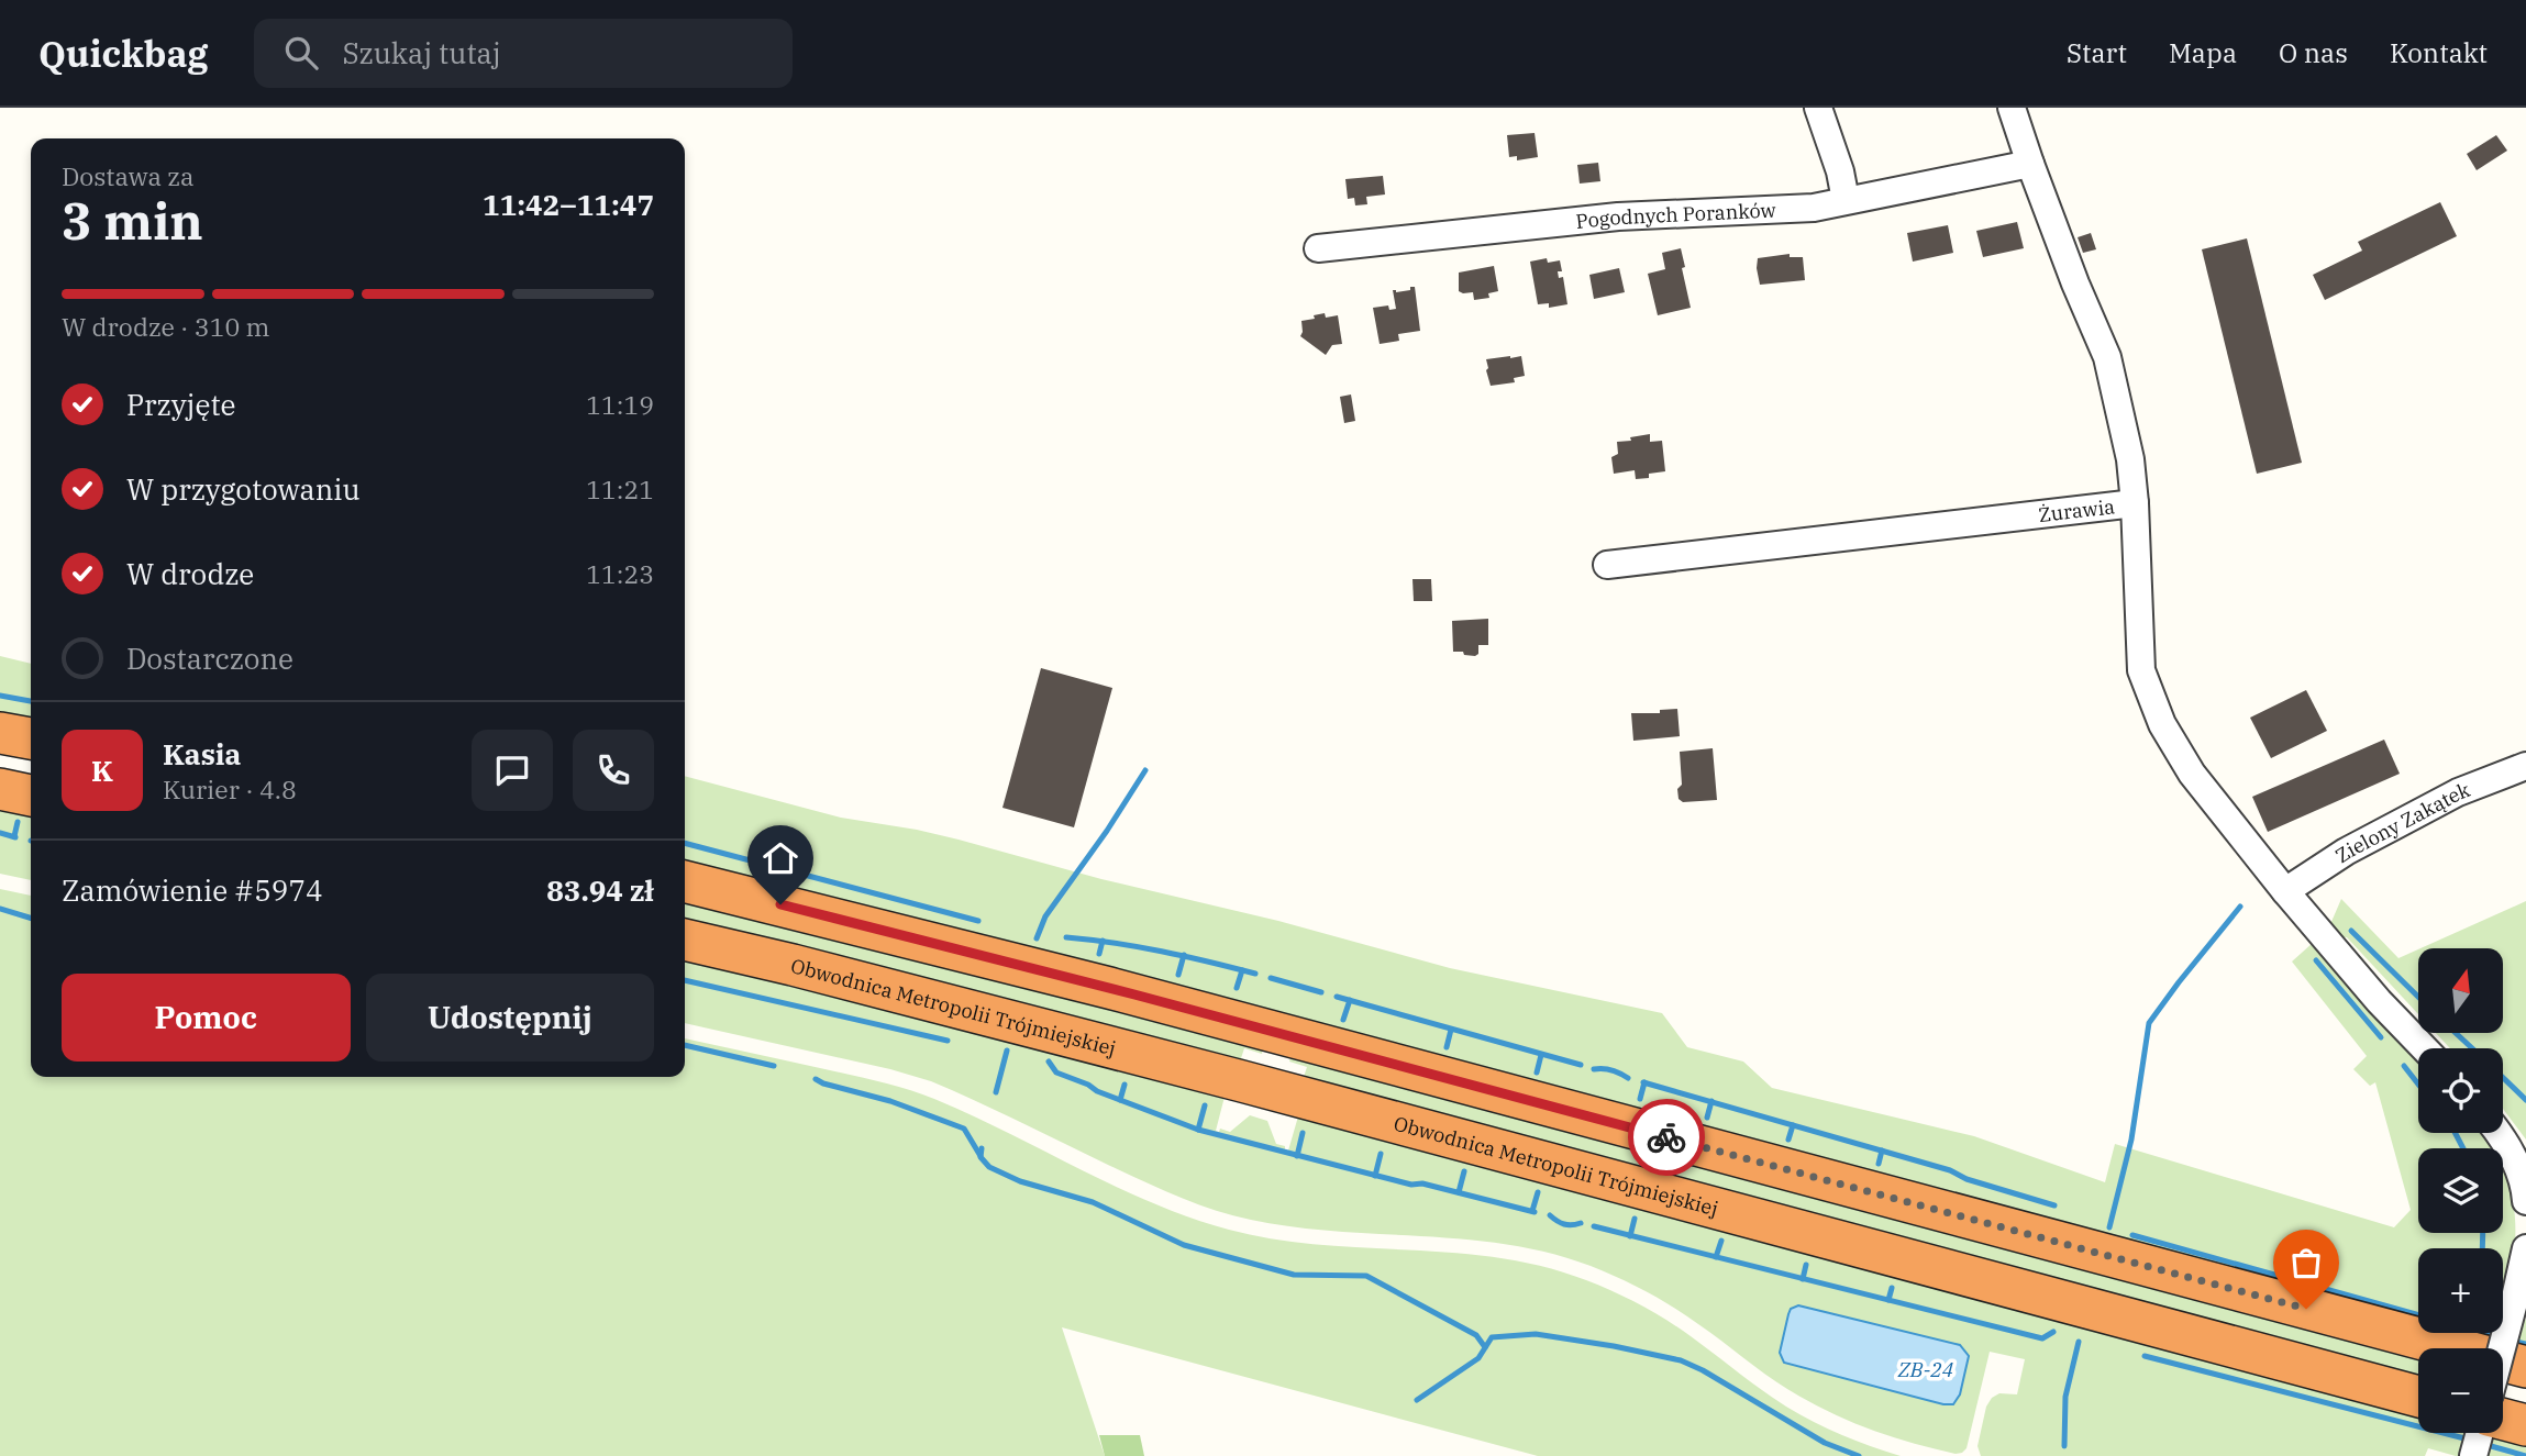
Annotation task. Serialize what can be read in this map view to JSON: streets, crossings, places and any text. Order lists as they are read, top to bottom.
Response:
{
  "streets": {
    "highway": ["Obwodnica Metropolii Trójmiejskiej"],
    "street": ["Pogodnych Poranków", "Żurawia", "Zielony Zakątek"]
  },
  "crossings": [
    ["Pogodnych Poranków", "Żurawia"]
  ],
  "water": ["ZB-24"],
  "north": "top",
  "page": {
    "header": "Quickbag",
    "search": "Szukaj tutaj",
    "nav": [
      "Start",
      "Mapa",
      "O nas",
      "Kontakt"
    ],
    "heading": ["3 min", "Dostawa za", "11:42–11:47"],
    "panel": [
      "Kasia",
      "Kurier · 4.8",
      "Zamówienie #5974",
      "83.94 zł"
    ],
    "bar": "W drodze · 310 m",
    "list": [
      ["Przyjęte", "11:19"],
      ["W przygotowaniu", "11:21"],
      ["W drodze", "11:23"],
      "Dostarczone"
    ],
    "round": "K",
    "map_buttons": ["+", "−"],
    "buttons": ["Pomoc", "Udostępnij"]
  }
}
